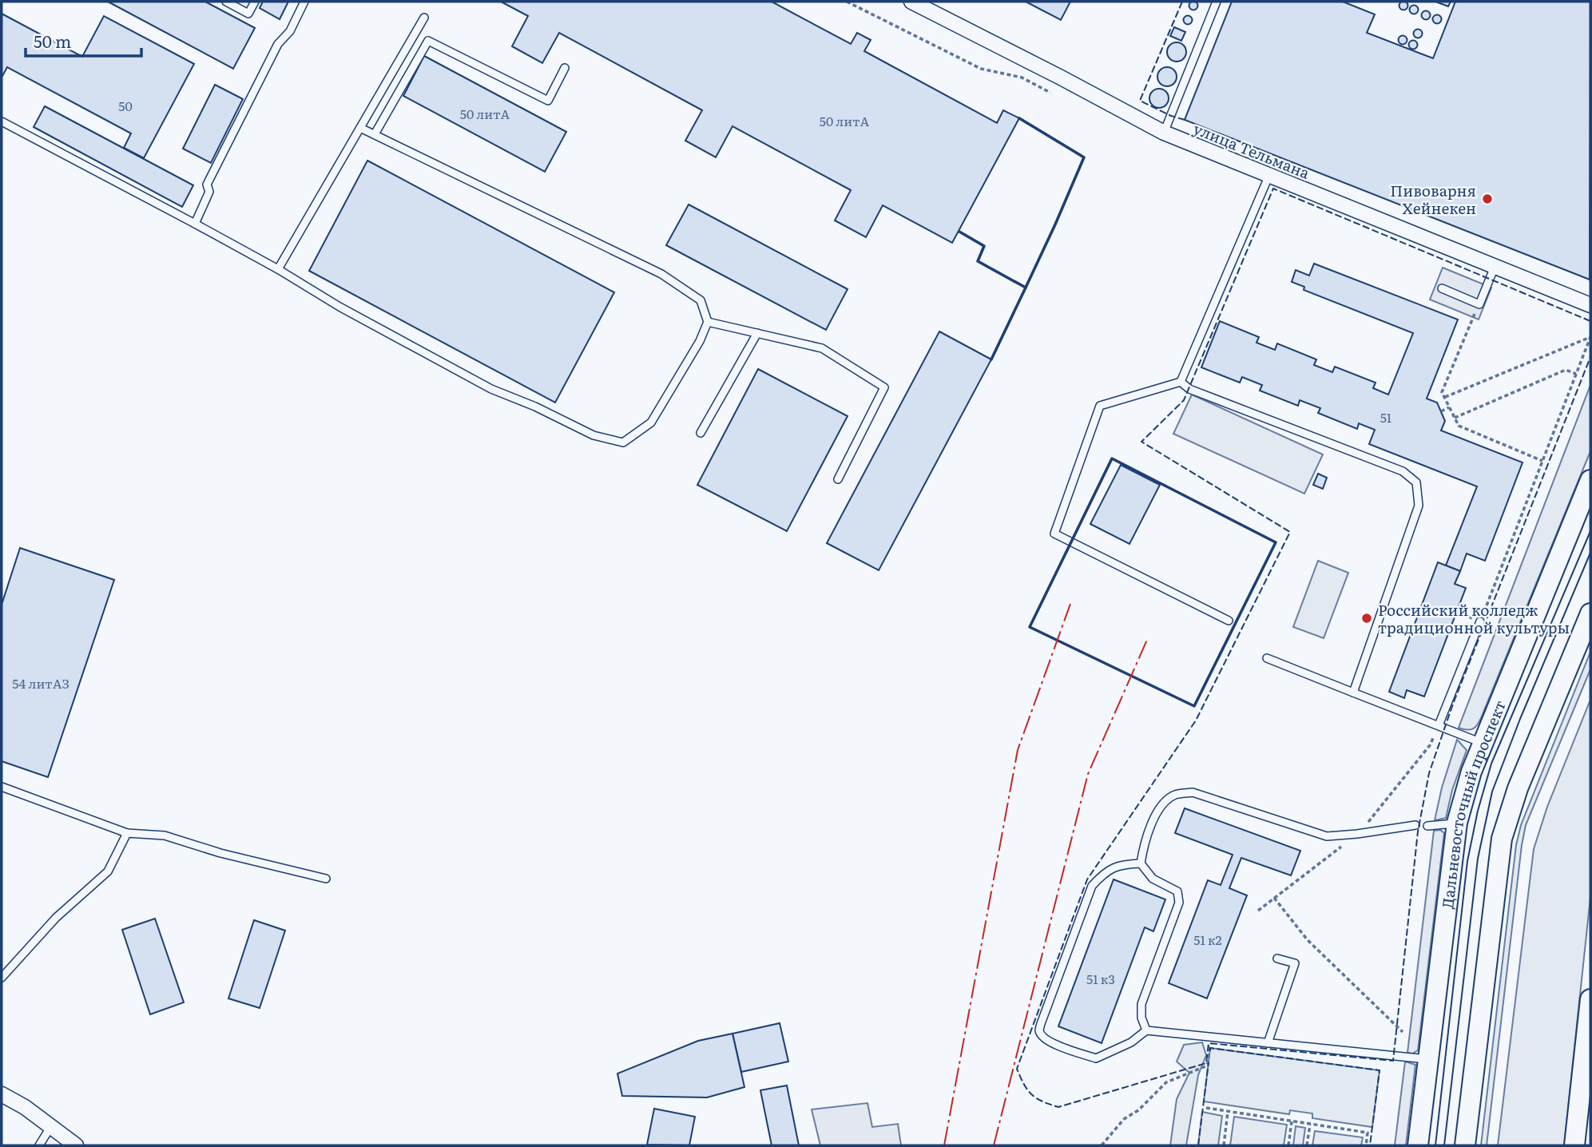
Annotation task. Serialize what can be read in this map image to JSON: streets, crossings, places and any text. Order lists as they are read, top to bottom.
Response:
{
  "streets": {
    "main road": ["Дальневосточный проспект"],
    "street": ["улица Тельмана"]
  },
  "places": ["Пивоварня Хейнекен", "Российский колледж традиционной культуры"],
  "house_numbers": [
    "50",
    "50 литА",
    "50 литА",
    "51",
    "54 литАЗ",
    "51 к2",
    "51 к3"
  ],
  "scale_bar": "50 m"
}
